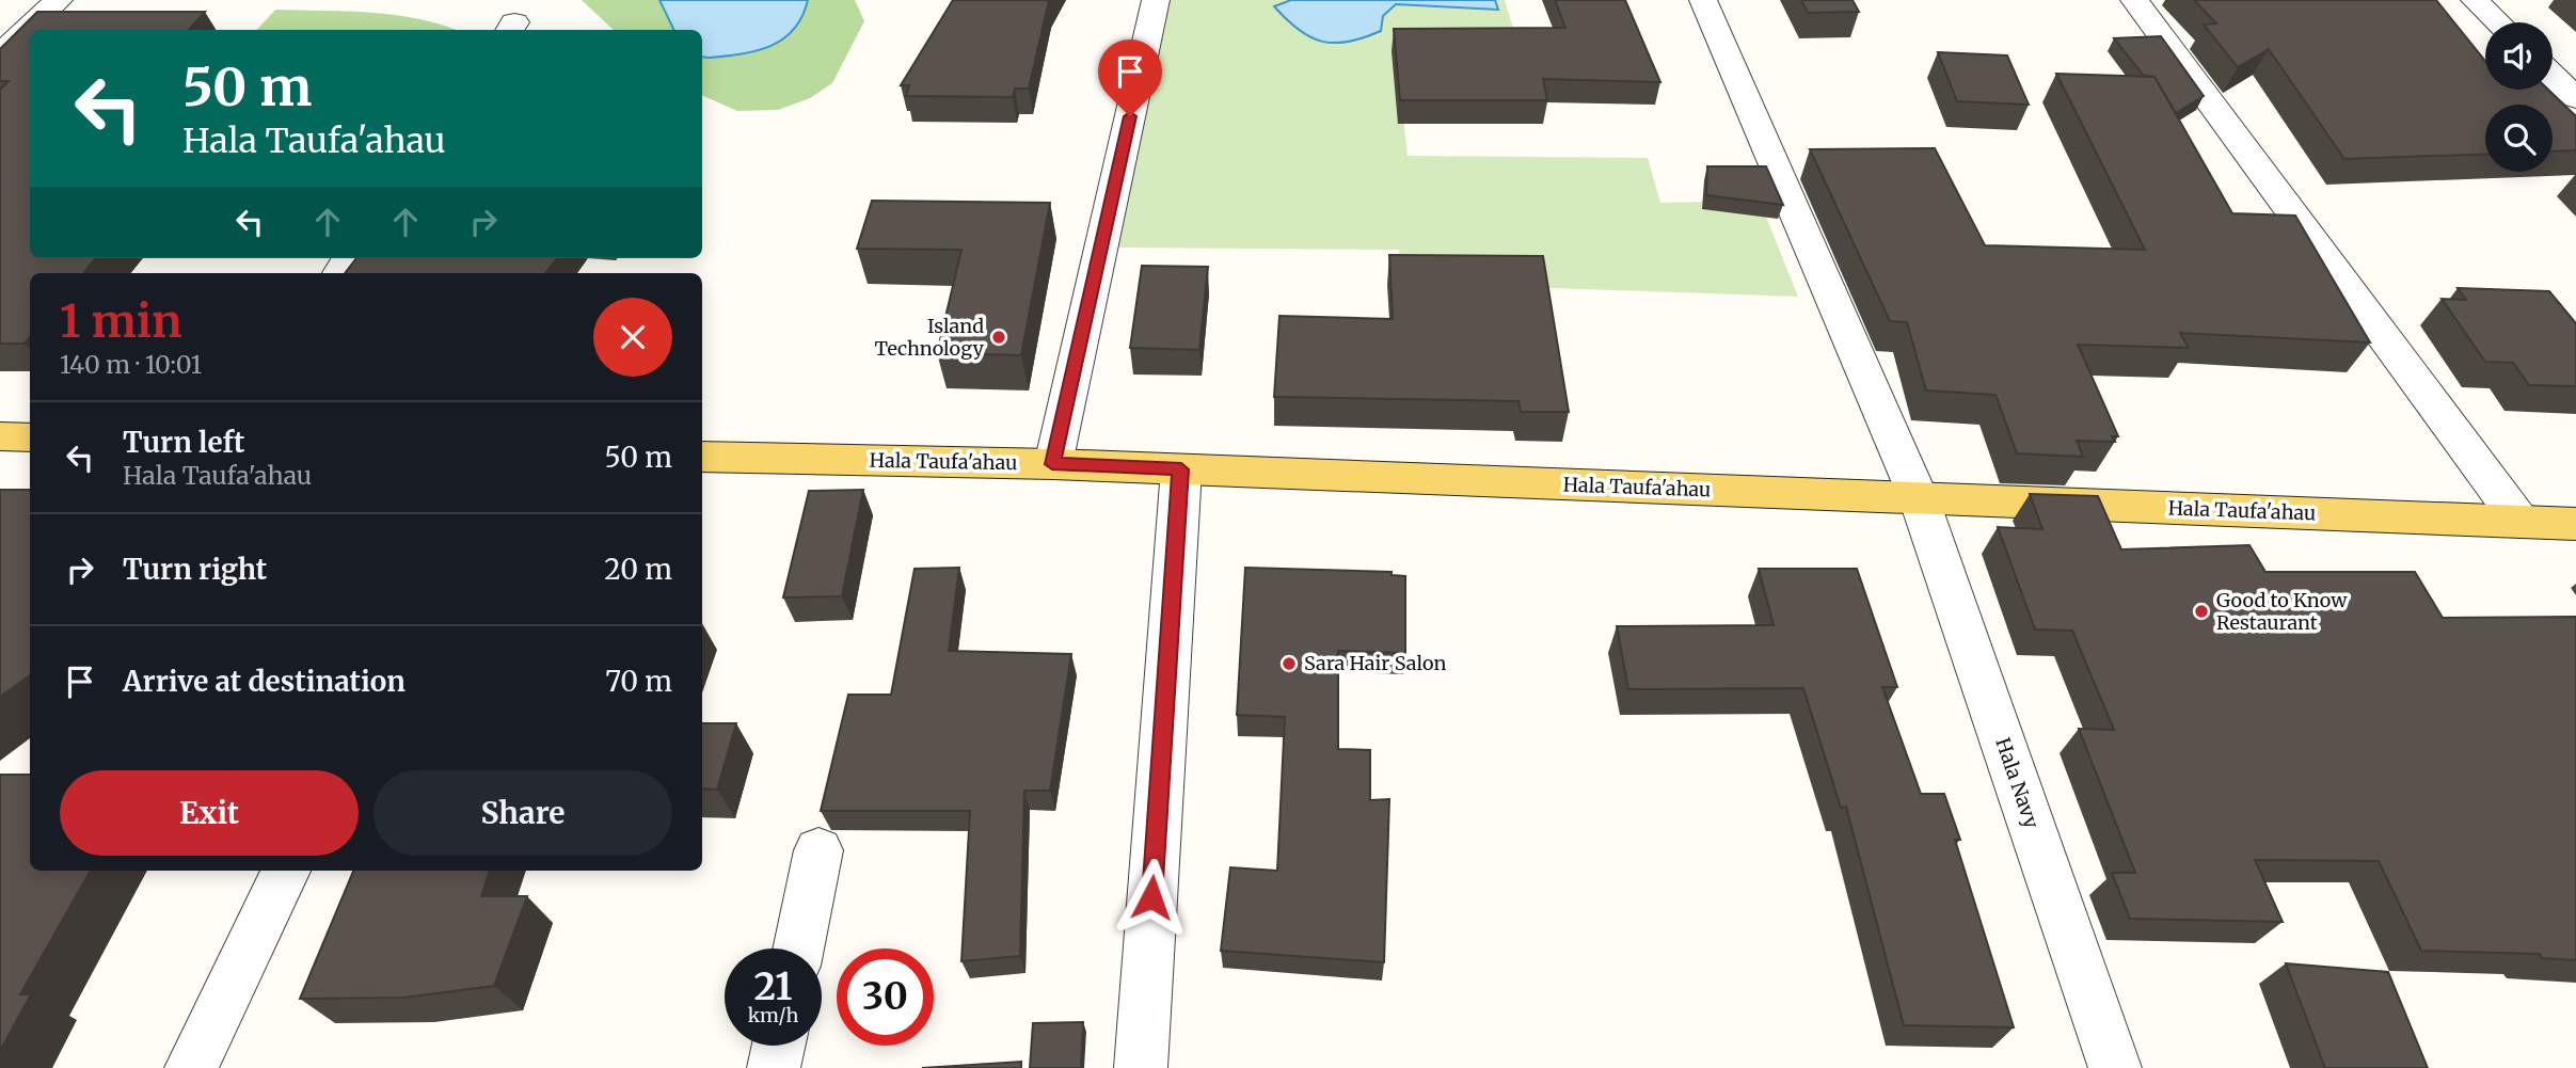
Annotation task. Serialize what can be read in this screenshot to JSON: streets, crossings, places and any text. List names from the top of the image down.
{
  "streets": {
    "main road": ["Hala Taufa'ahau"],
    "street": ["Hala Navy"]
  },
  "crossings": [
    ["Hala Taufa'ahau", "Hala Navy"]
  ],
  "places": ["Island Technology", "Good to Know Restaurant", "Sara Hair Salon"],
  "page": {
    "turn": ["50 m", "Hala Taufa'ahau"],
    "heading": ["1 min", "140 m · 10:01"],
    "list": [
      {
        "name": "Turn left",
        "note": "Hala Taufa'ahau",
        "value": "50 m"
      },
      {
        "name": "Turn right",
        "value": "20 m"
      },
      {
        "name": "Arrive at destination",
        "value": "70 m"
      }
    ],
    "buttons": ["Exit", "Share"],
    "speed": "21 km/h",
    "limit": "30"
  }
}
